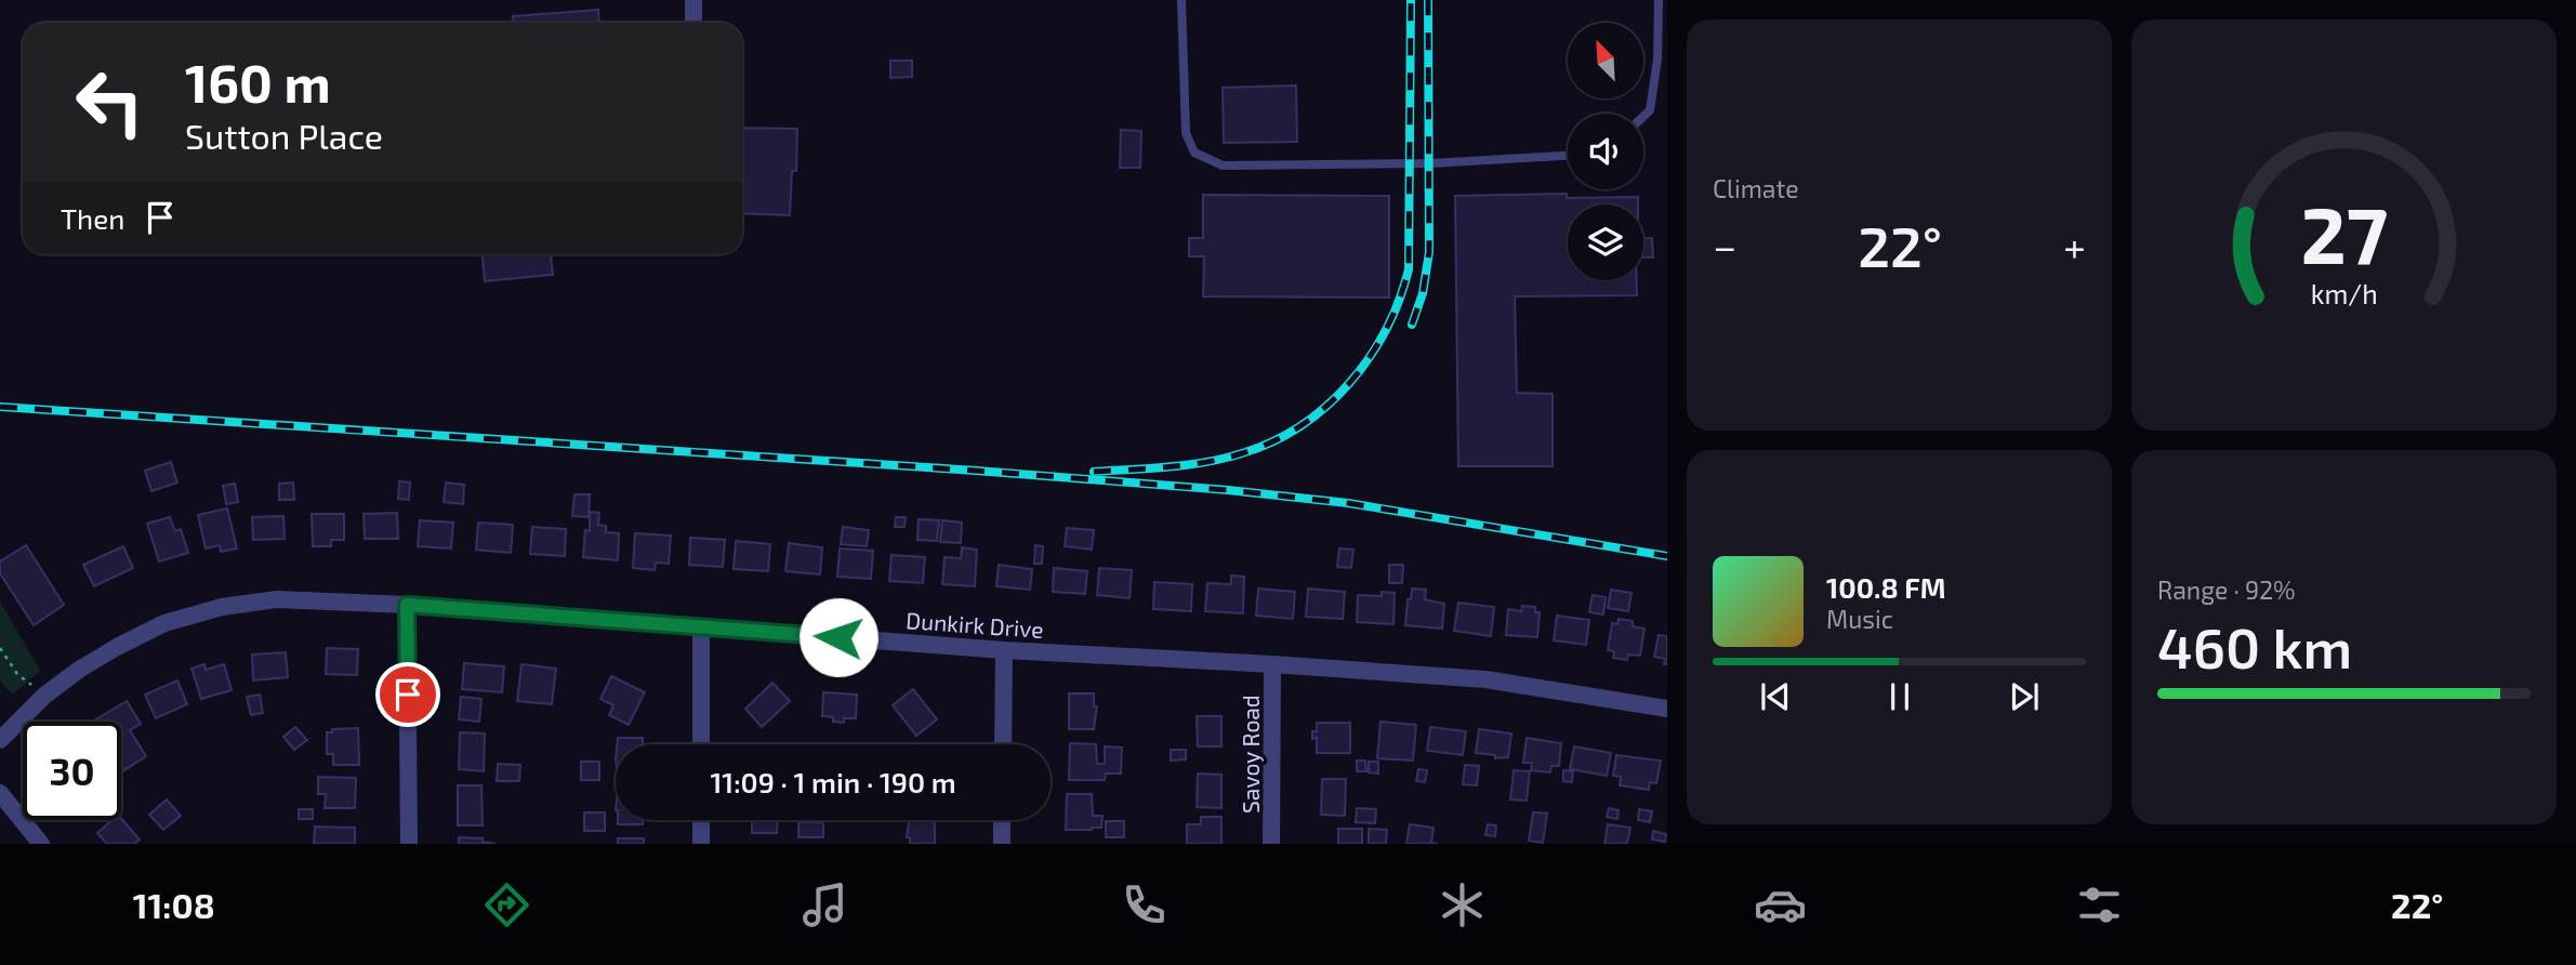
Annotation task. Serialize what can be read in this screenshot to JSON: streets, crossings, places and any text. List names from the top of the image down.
{
  "streets": {
    "street": ["Dunkirk Drive", "Savoy Road"]
  },
  "crossings": [
    ["Dunkirk Drive", "Savoy Road"]
  ],
  "north": "top left",
  "page": {
    "tile": [
      "Climate",
      ["Range · 92%", "460 km"]
    ],
    "turn": ["160 m", "Sutton Place"],
    "then": "Then",
    "heat": ["−", "22°", "+"],
    "song": ["100.8 FM", "Music"],
    "limit": "30",
    "trip": "11:09 · 1 min · 190 m",
    "tabs": ["11:08", "22°"],
    "gauge": ["27", "km/h"]
  }
}
